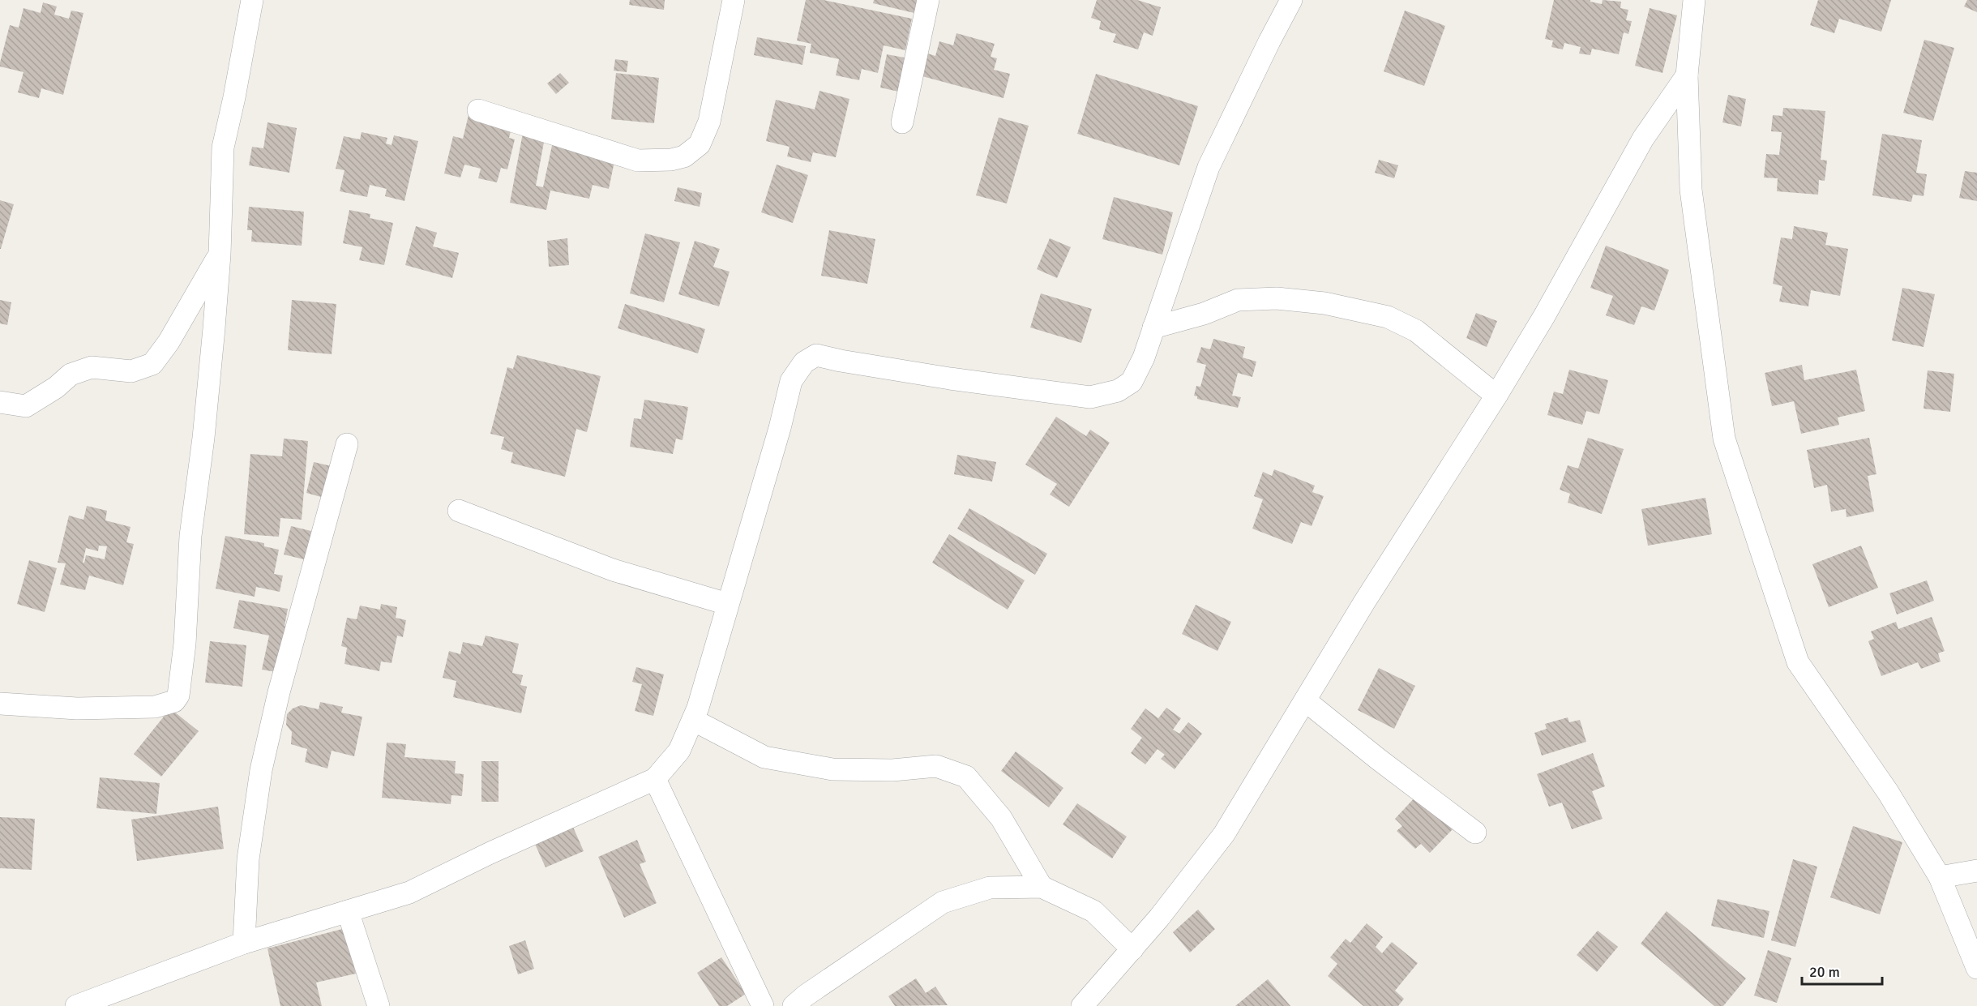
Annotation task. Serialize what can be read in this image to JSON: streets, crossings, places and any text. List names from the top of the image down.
{
  "scale_bar": "20 m"
}
